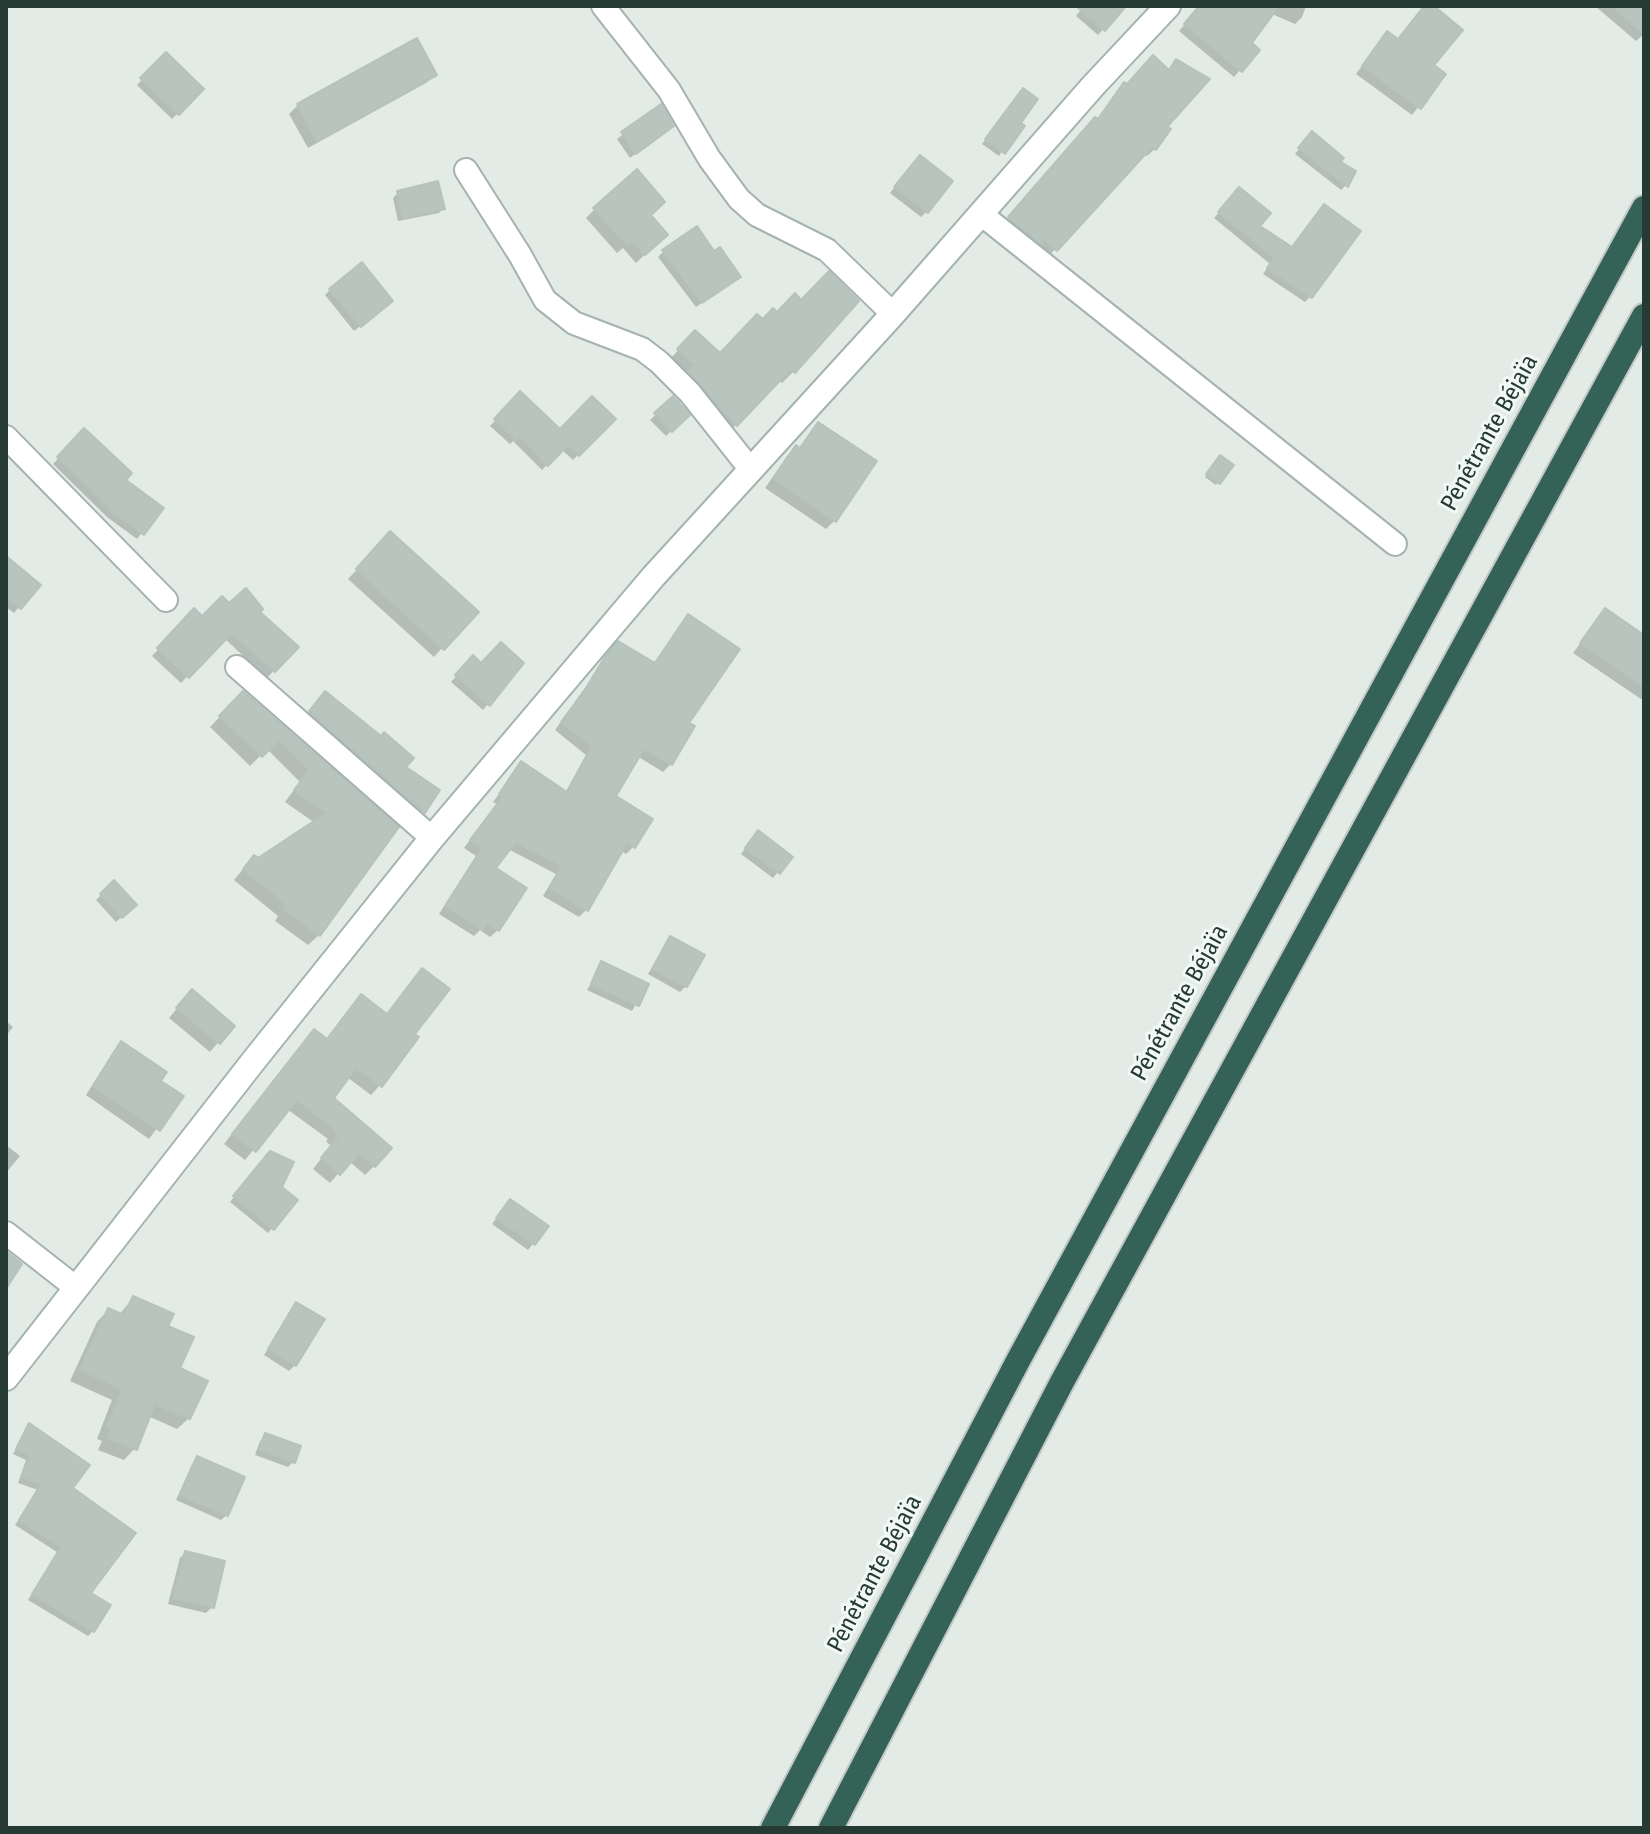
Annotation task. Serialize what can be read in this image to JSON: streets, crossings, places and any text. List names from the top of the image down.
{
  "streets": {
    "highway": ["Pénétrante Béjaïa"]
  }
}
